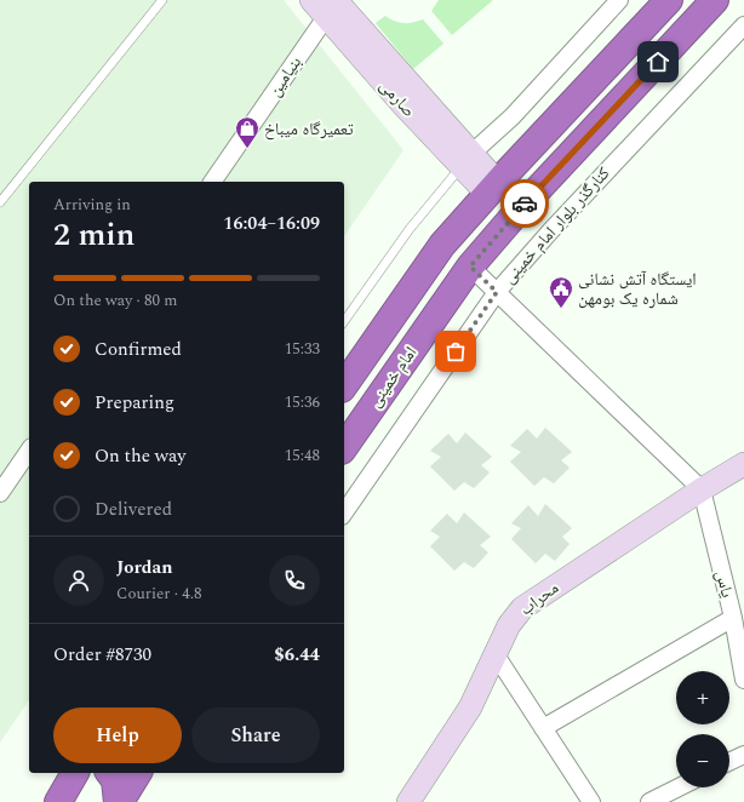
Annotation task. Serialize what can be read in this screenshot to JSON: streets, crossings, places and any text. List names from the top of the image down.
{
  "streets": {
    "highway": ["امام خمینی"],
    "street": [
      "بنیامین",
      "صارمی",
      "کنارگذر بلوار امام خمینی",
      "یاس",
      "محراب"
    ]
  },
  "crossings": [
    ["بنیامین", "صارمی"],
    ["صارمی", "امام خمینی"],
    ["یاس", "محراب"]
  ],
  "places": {
    "shop": ["تعمیرگاه میباخ"],
    "public building": ["ایستگاه آتش نشانی شماره یک بومهن"]
  },
  "page": {
    "heading": ["2 min", "Arriving in", "16:04–16:09"],
    "panel": [
      "Jordan",
      "Courier · 4.8",
      "Order #8730",
      "$6.44"
    ],
    "bar": "On the way · 80 m",
    "list": [
      ["Confirmed", "15:33"],
      ["Preparing", "15:36"],
      ["On the way", "15:48"],
      "Delivered"
    ],
    "map_buttons": ["+", "−"],
    "buttons": ["Help", "Share"]
  }
}
